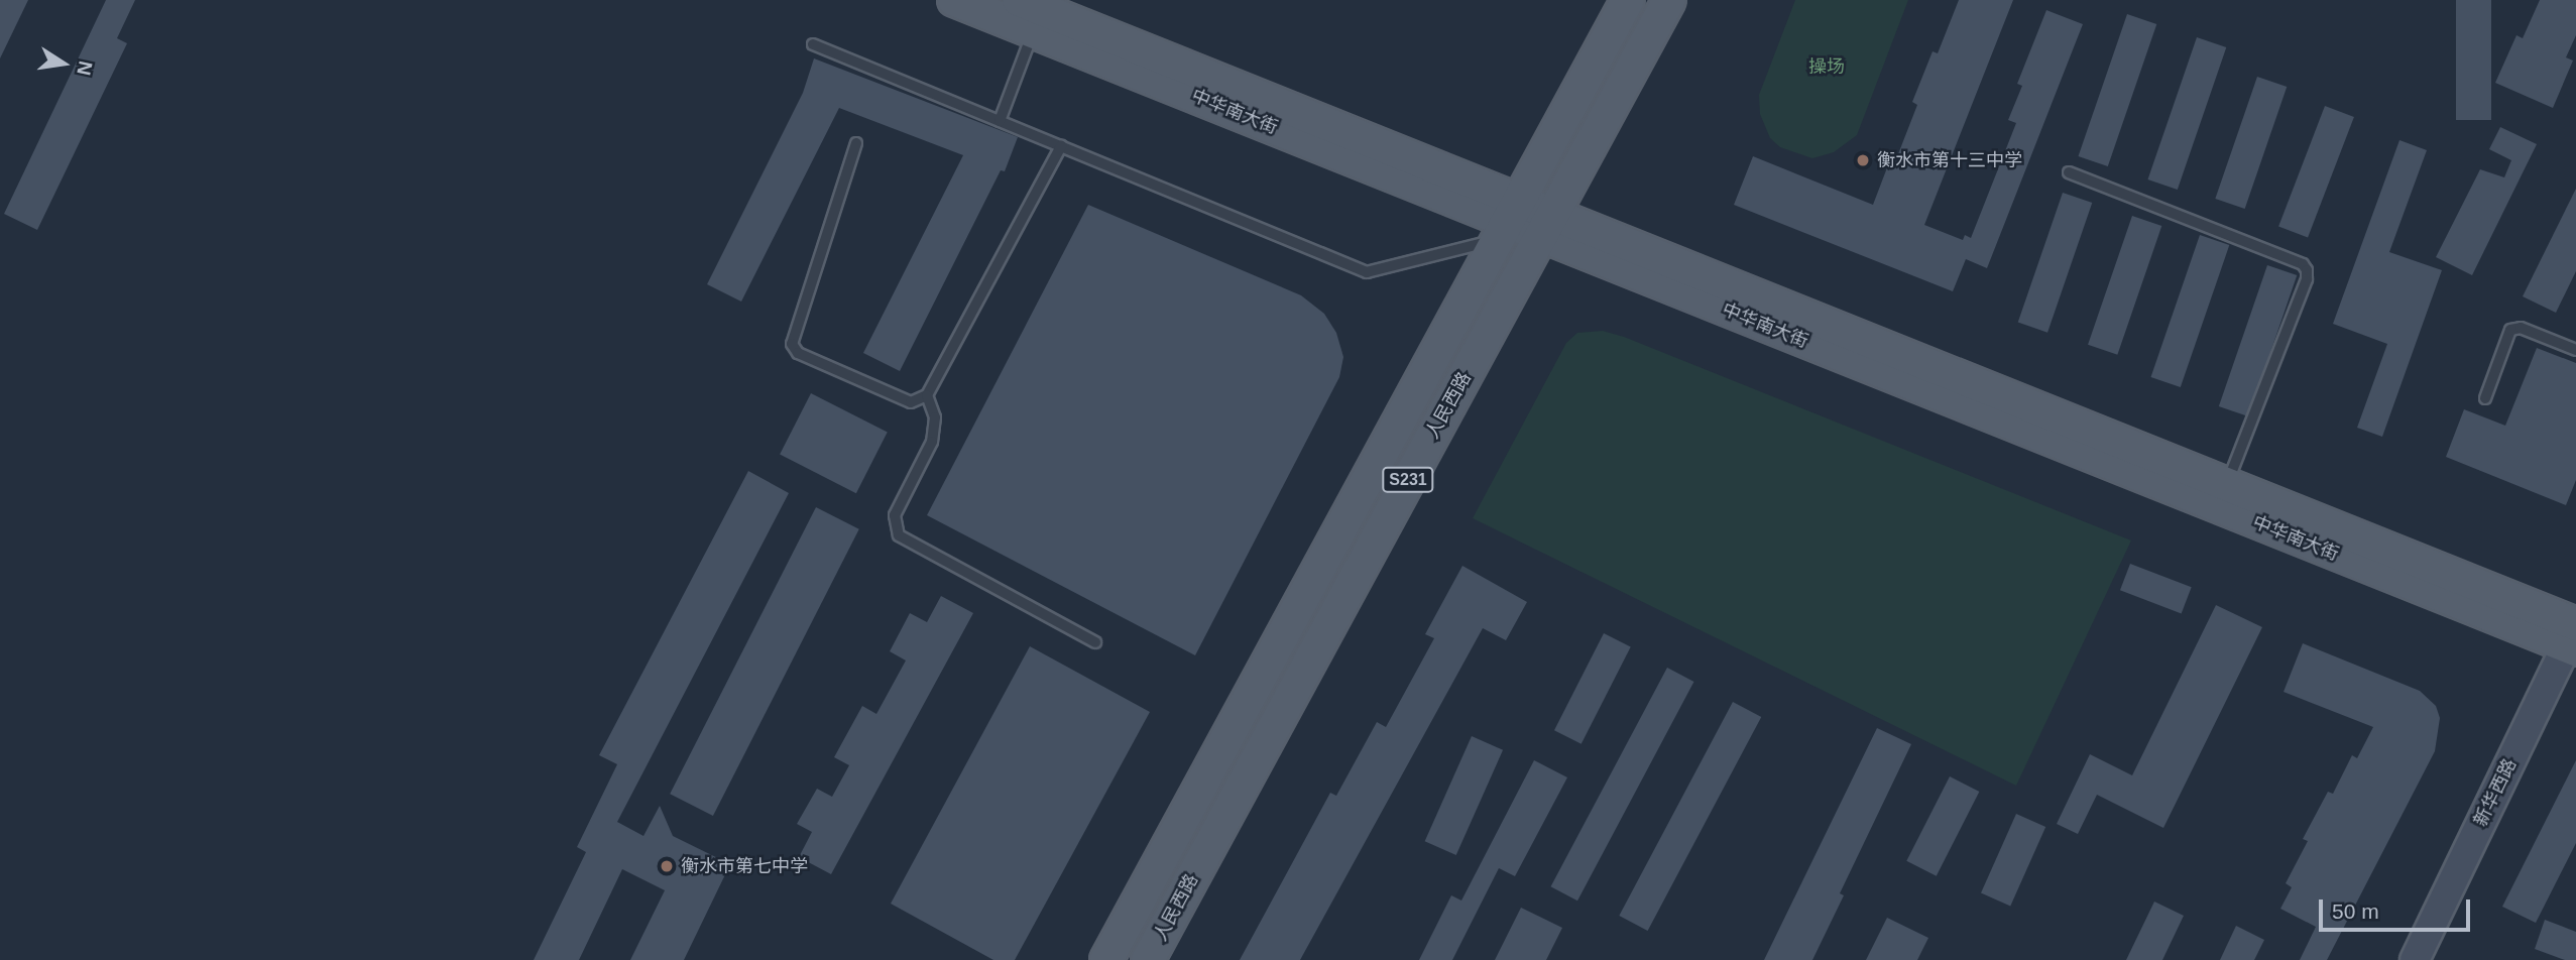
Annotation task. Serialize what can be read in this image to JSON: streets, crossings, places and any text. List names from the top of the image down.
{
  "streets": {
    "main road": ["中华南大街", "人民西路", "S231"],
    "street": ["新华西路"]
  },
  "crossings": [
    ["中华南大街", "人民西路"],
    ["中华南大街", "新华西路"]
  ],
  "parks": ["操场"],
  "places": ["衡水市第十三中学", "衡水市第七中学"],
  "scale_bar": "50 m",
  "north": "right"
}
